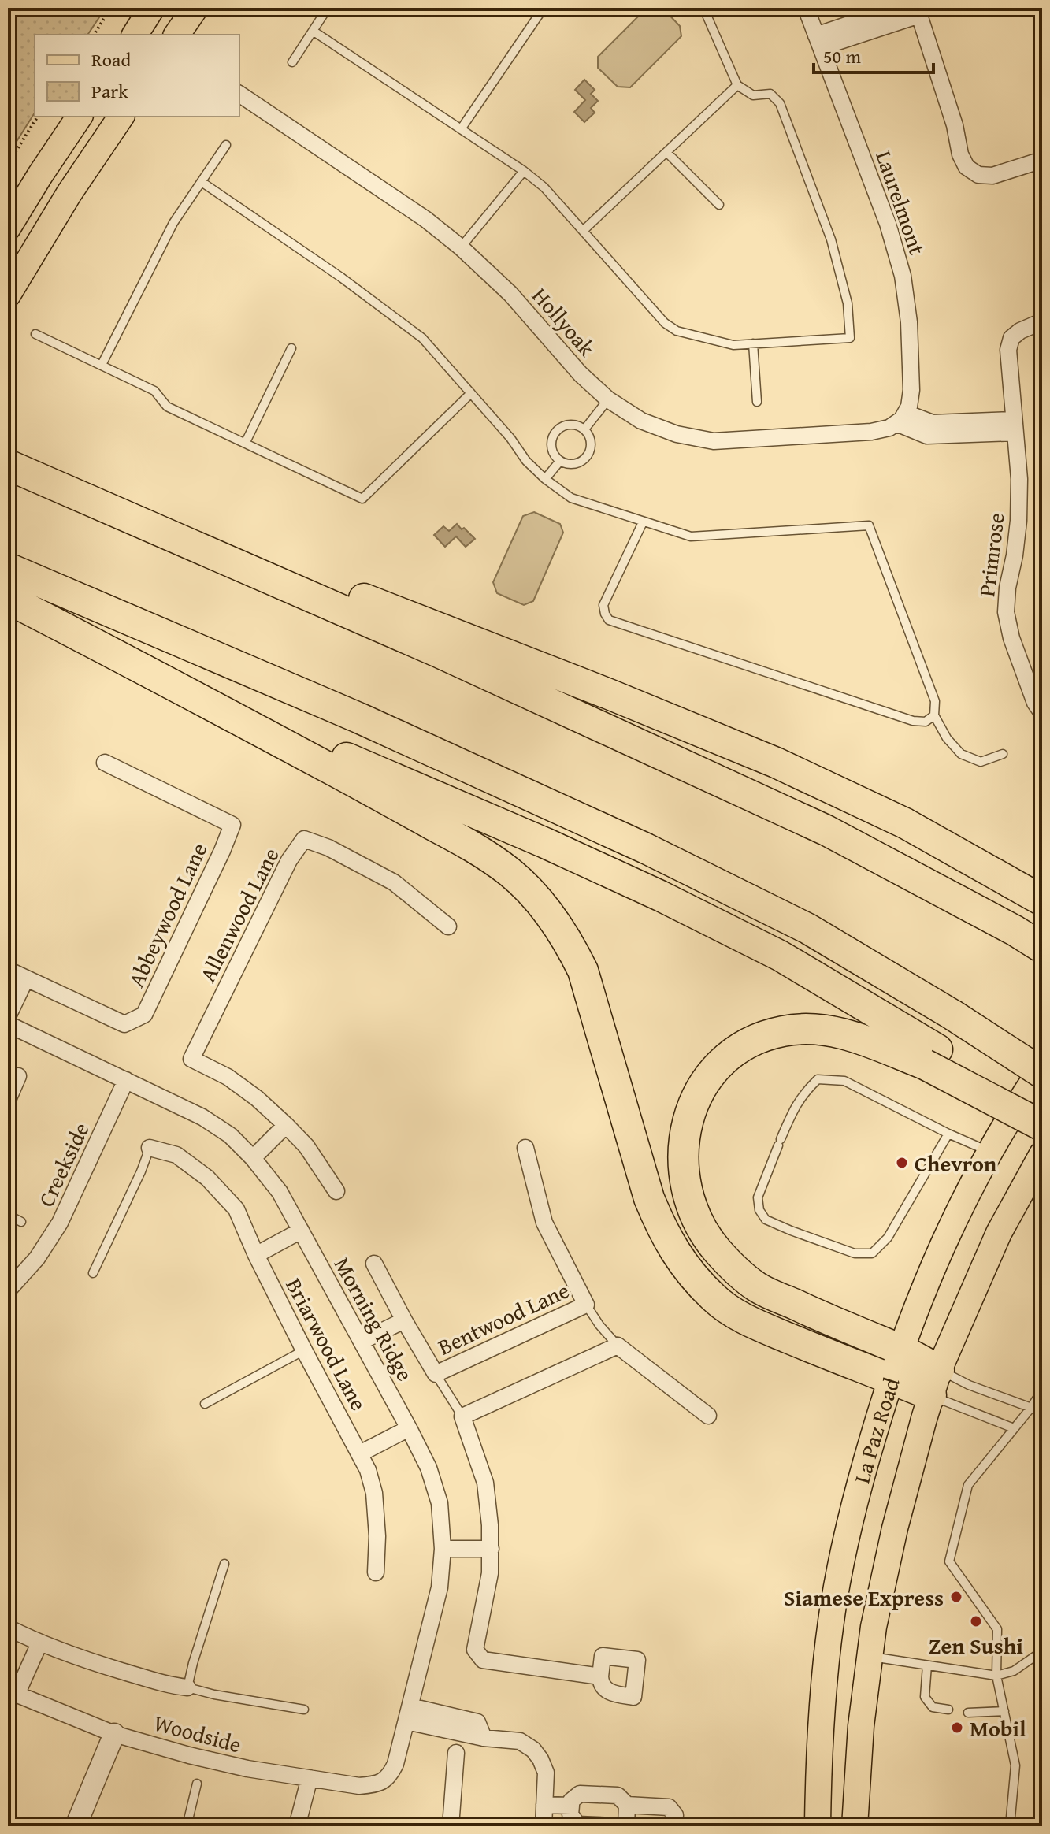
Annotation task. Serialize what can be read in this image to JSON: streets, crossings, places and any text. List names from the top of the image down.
{
  "streets": {
    "main road": ["La Paz Road"],
    "street": [
      "Laurelmont",
      "Hollyoak",
      "Primrose",
      "Abbeywood Lane",
      "Allenwood Lane",
      "Creekside",
      "Bentwood Lane",
      "Morning Ridge",
      "Briarwood Lane",
      "Woodside"
    ]
  },
  "crossings": [
    ["Laurelmont", "Hollyoak"],
    ["Creekside", "Morning Ridge"],
    ["Morning Ridge", "Woodside"]
  ],
  "places": [
    "Chevron",
    "Siamese Express",
    "Zen Sushi",
    "Mobil"
  ],
  "legend": ["Road", "Park"],
  "scale_bar": "50 m"
}
